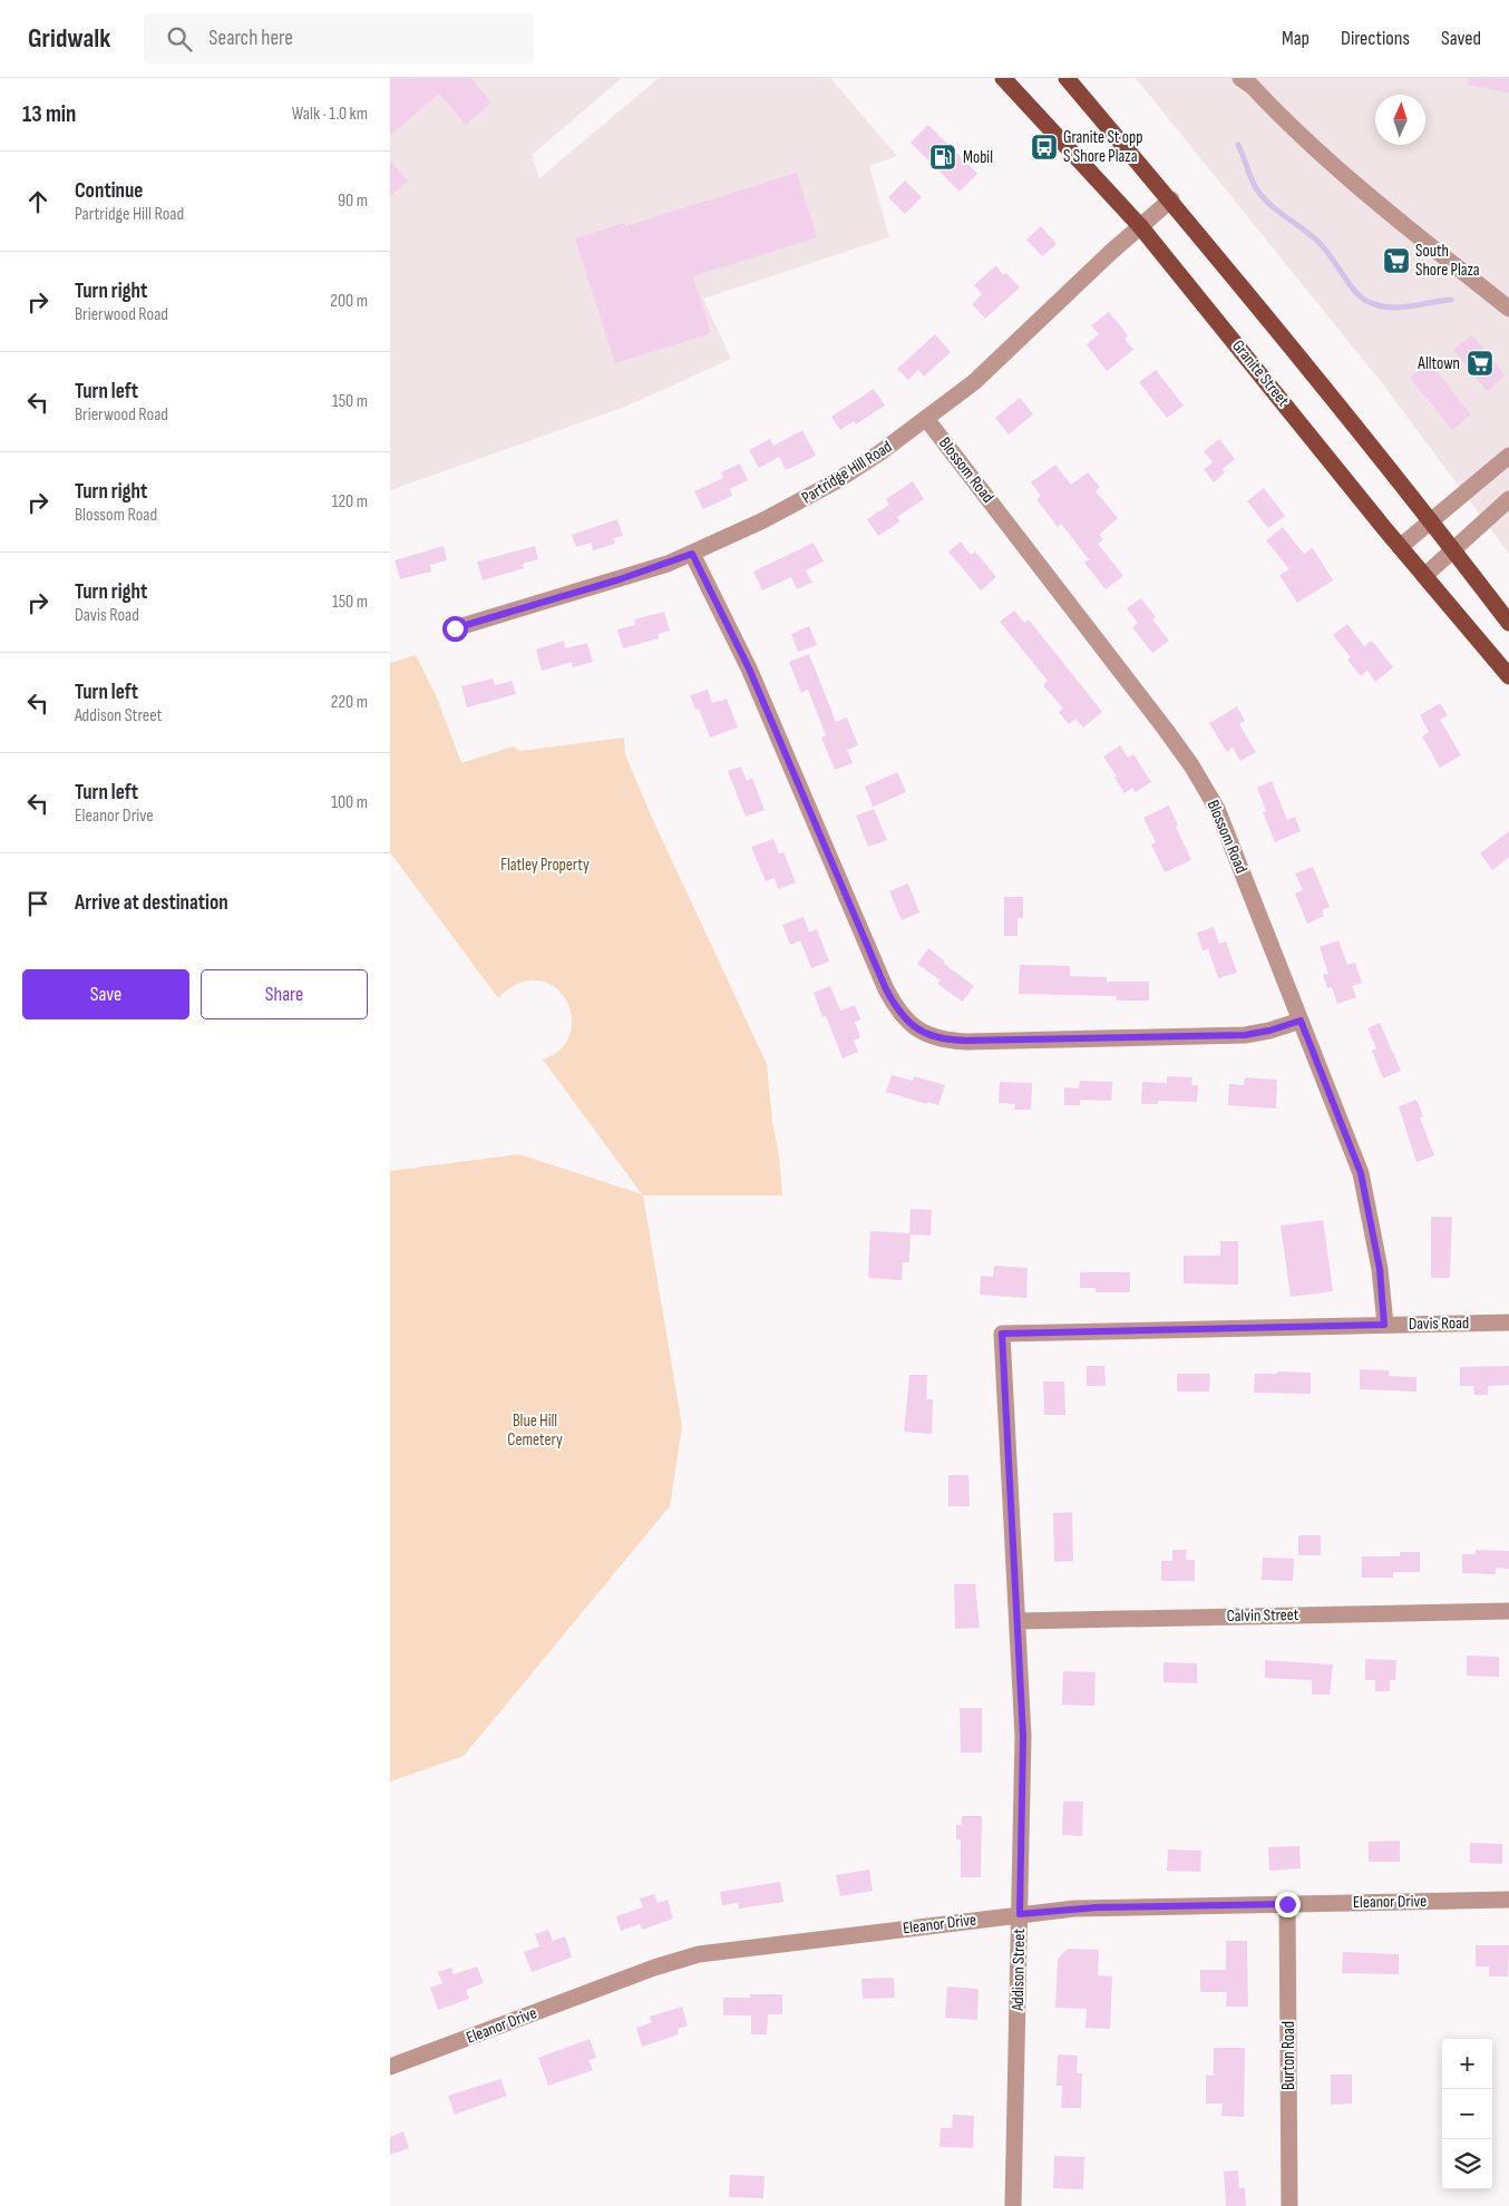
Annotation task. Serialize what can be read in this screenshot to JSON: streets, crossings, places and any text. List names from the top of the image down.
{
  "streets": {
    "main road": ["Granite Street"],
    "street": [
      "Blossom Road",
      "Partridge Hill Road",
      "Davis Road",
      "Calvin Street",
      "Eleanor Drive",
      "Addison Street",
      "Burton Road"
    ]
  },
  "crossings": [
    ["Granite Street", "Partridge Hill Road"],
    ["Blossom Road", "Partridge Hill Road"],
    ["Blossom Road", "Davis Road"],
    ["Davis Road", "Addison Street"],
    ["Calvin Street", "Addison Street"],
    ["Eleanor Drive", "Addison Street"],
    ["Eleanor Drive", "Burton Road"]
  ],
  "parks": ["Flatley Property", "Blue Hill Cemetery"],
  "places": {
    "bus stop": ["Granite St opp S Shore Plaza"],
    "fuel station": ["Mobil"],
    "supermarket": ["South Shore Plaza", "Alltown"]
  },
  "north": "top",
  "page": {
    "header": "Gridwalk",
    "search": "Search here",
    "nav": ["Map", "Directions", "Saved"],
    "heading": ["13 min", "Walk · 1.0 km"],
    "list": [
      ["Continue", "Partridge Hill Road", "90 m"],
      ["Turn right", "Brierwood Road", "200 m"],
      ["Turn left", "Brierwood Road", "150 m"],
      ["Turn right", "Blossom Road", "120 m"],
      ["Turn right", "Davis Road", "150 m"],
      ["Turn left", "Addison Street", "220 m"],
      ["Turn left", "Eleanor Drive", "100 m"],
      "Arrive at destination"
    ],
    "buttons": ["Save", "Share"],
    "map_buttons": ["+", "−"]
  }
}
